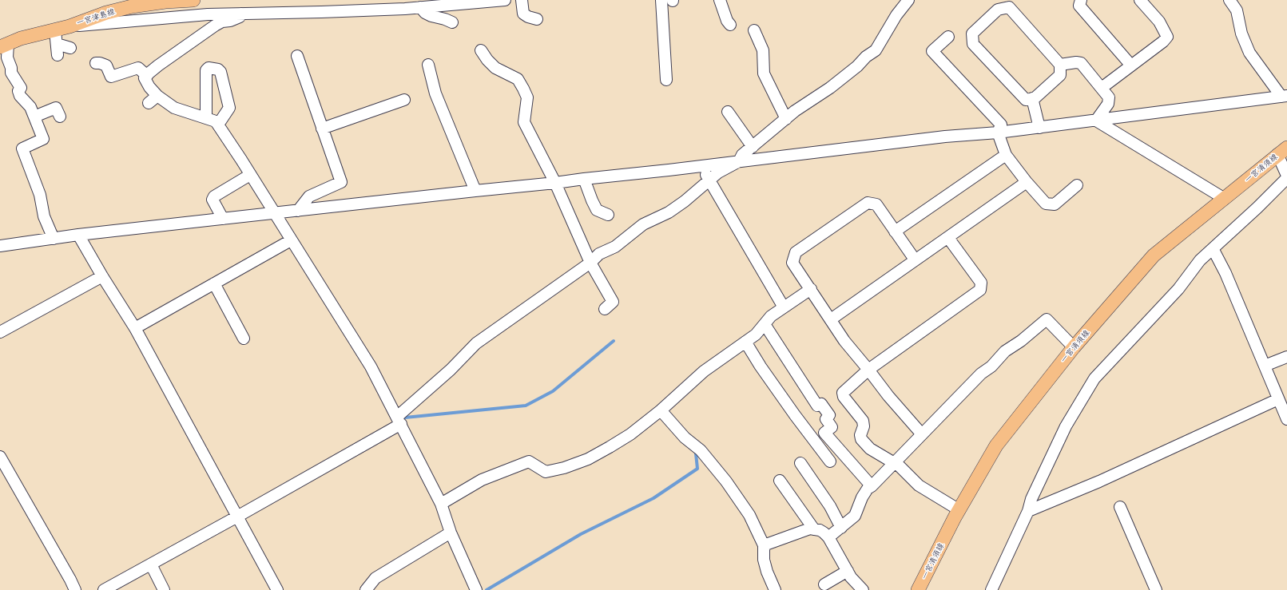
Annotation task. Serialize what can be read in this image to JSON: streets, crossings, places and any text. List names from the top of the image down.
{
  "streets": {
    "main road": ["一宮津島線", "一宮清須線"]
  }
}
